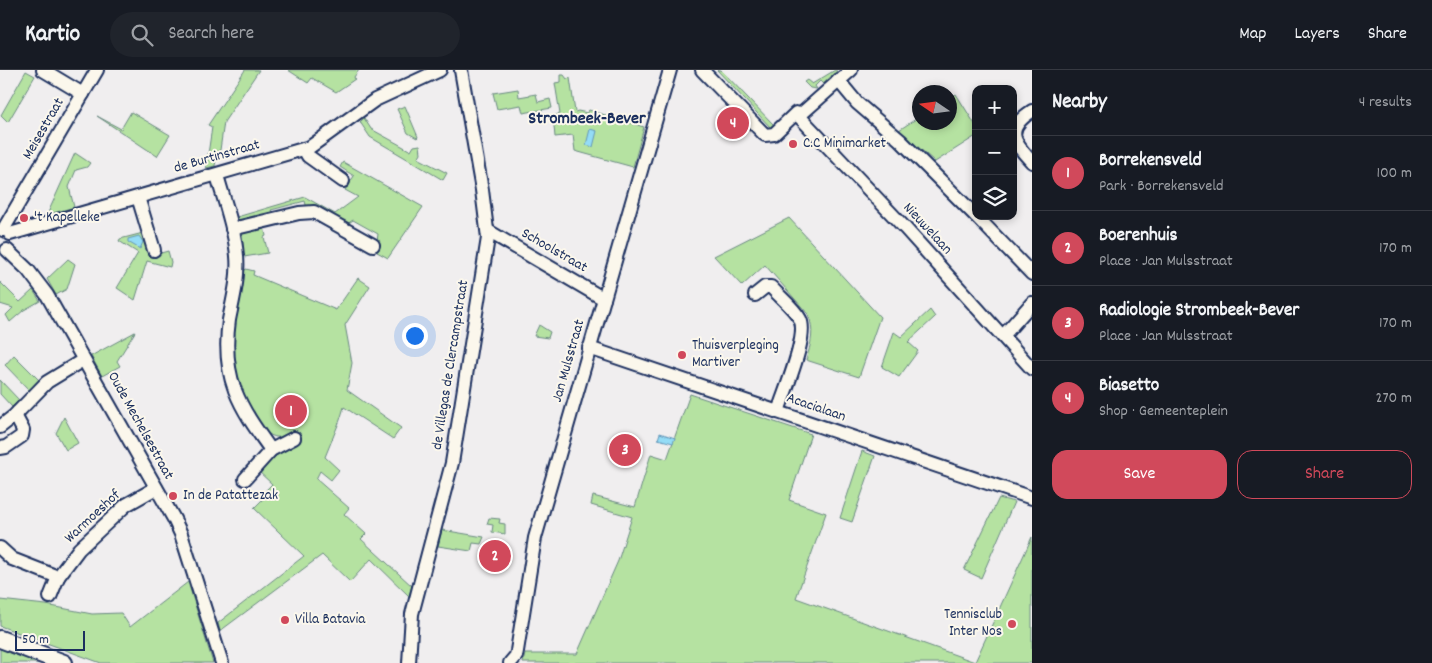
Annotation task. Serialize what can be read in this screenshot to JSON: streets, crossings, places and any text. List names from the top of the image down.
{
  "streets": {
    "street": [
      "Meisestraat",
      "de Burtinstraat",
      "Nieuwelaan",
      "Schoolstraat",
      "Jan Mulsstraat",
      "de Villegas de Clercampstraat",
      "Acacialaan",
      "Oude Mechelsestraat",
      "Warmoeshof"
    ]
  },
  "crossings": [
    ["Meisestraat", "de Burtinstraat"],
    ["Meisestraat", "Oude Mechelsestraat"],
    ["Schoolstraat", "Jan Mulsstraat"],
    ["Schoolstraat", "de Villegas de Clercampstraat"],
    ["Jan Mulsstraat", "Acacialaan"],
    ["Oude Mechelsestraat", "Warmoeshof"]
  ],
  "districts": ["Strombeek-Bever"],
  "places": [
    "C.C Minimarket",
    "'t Kapelleke",
    "Thuisverpleging Martiver",
    "In de Patattezak",
    "Villa Batavia",
    "Tennisclub Inter Nos"
  ],
  "scale_bar": "50 m",
  "north": "left",
  "page": {
    "header": "Kartio",
    "search": "Search here",
    "nav": ["Map", "Layers", "Share"],
    "heading": ["Nearby", "4 results"],
    "map_buttons": ["+", "−"],
    "pins": [
      "4",
      "1",
      "3",
      "2"
    ],
    "list": [
      {
        "mark": "1",
        "name": "Borrekensveld",
        "note": "Park · Borrekensveld",
        "value": "100 m"
      },
      {
        "mark": "2",
        "name": "Boerenhuis",
        "note": "Place · Jan Mulsstraat",
        "value": "170 m"
      },
      {
        "mark": "3",
        "name": "Radiologie Strombeek-Bever",
        "note": "Place · Jan Mulsstraat",
        "value": "170 m"
      },
      {
        "mark": "4",
        "name": "Biasetto",
        "note": "Shop · Gemeenteplein",
        "value": "270 m"
      }
    ],
    "buttons": ["Save", "Share"],
    "scale": "50 m"
  }
}
